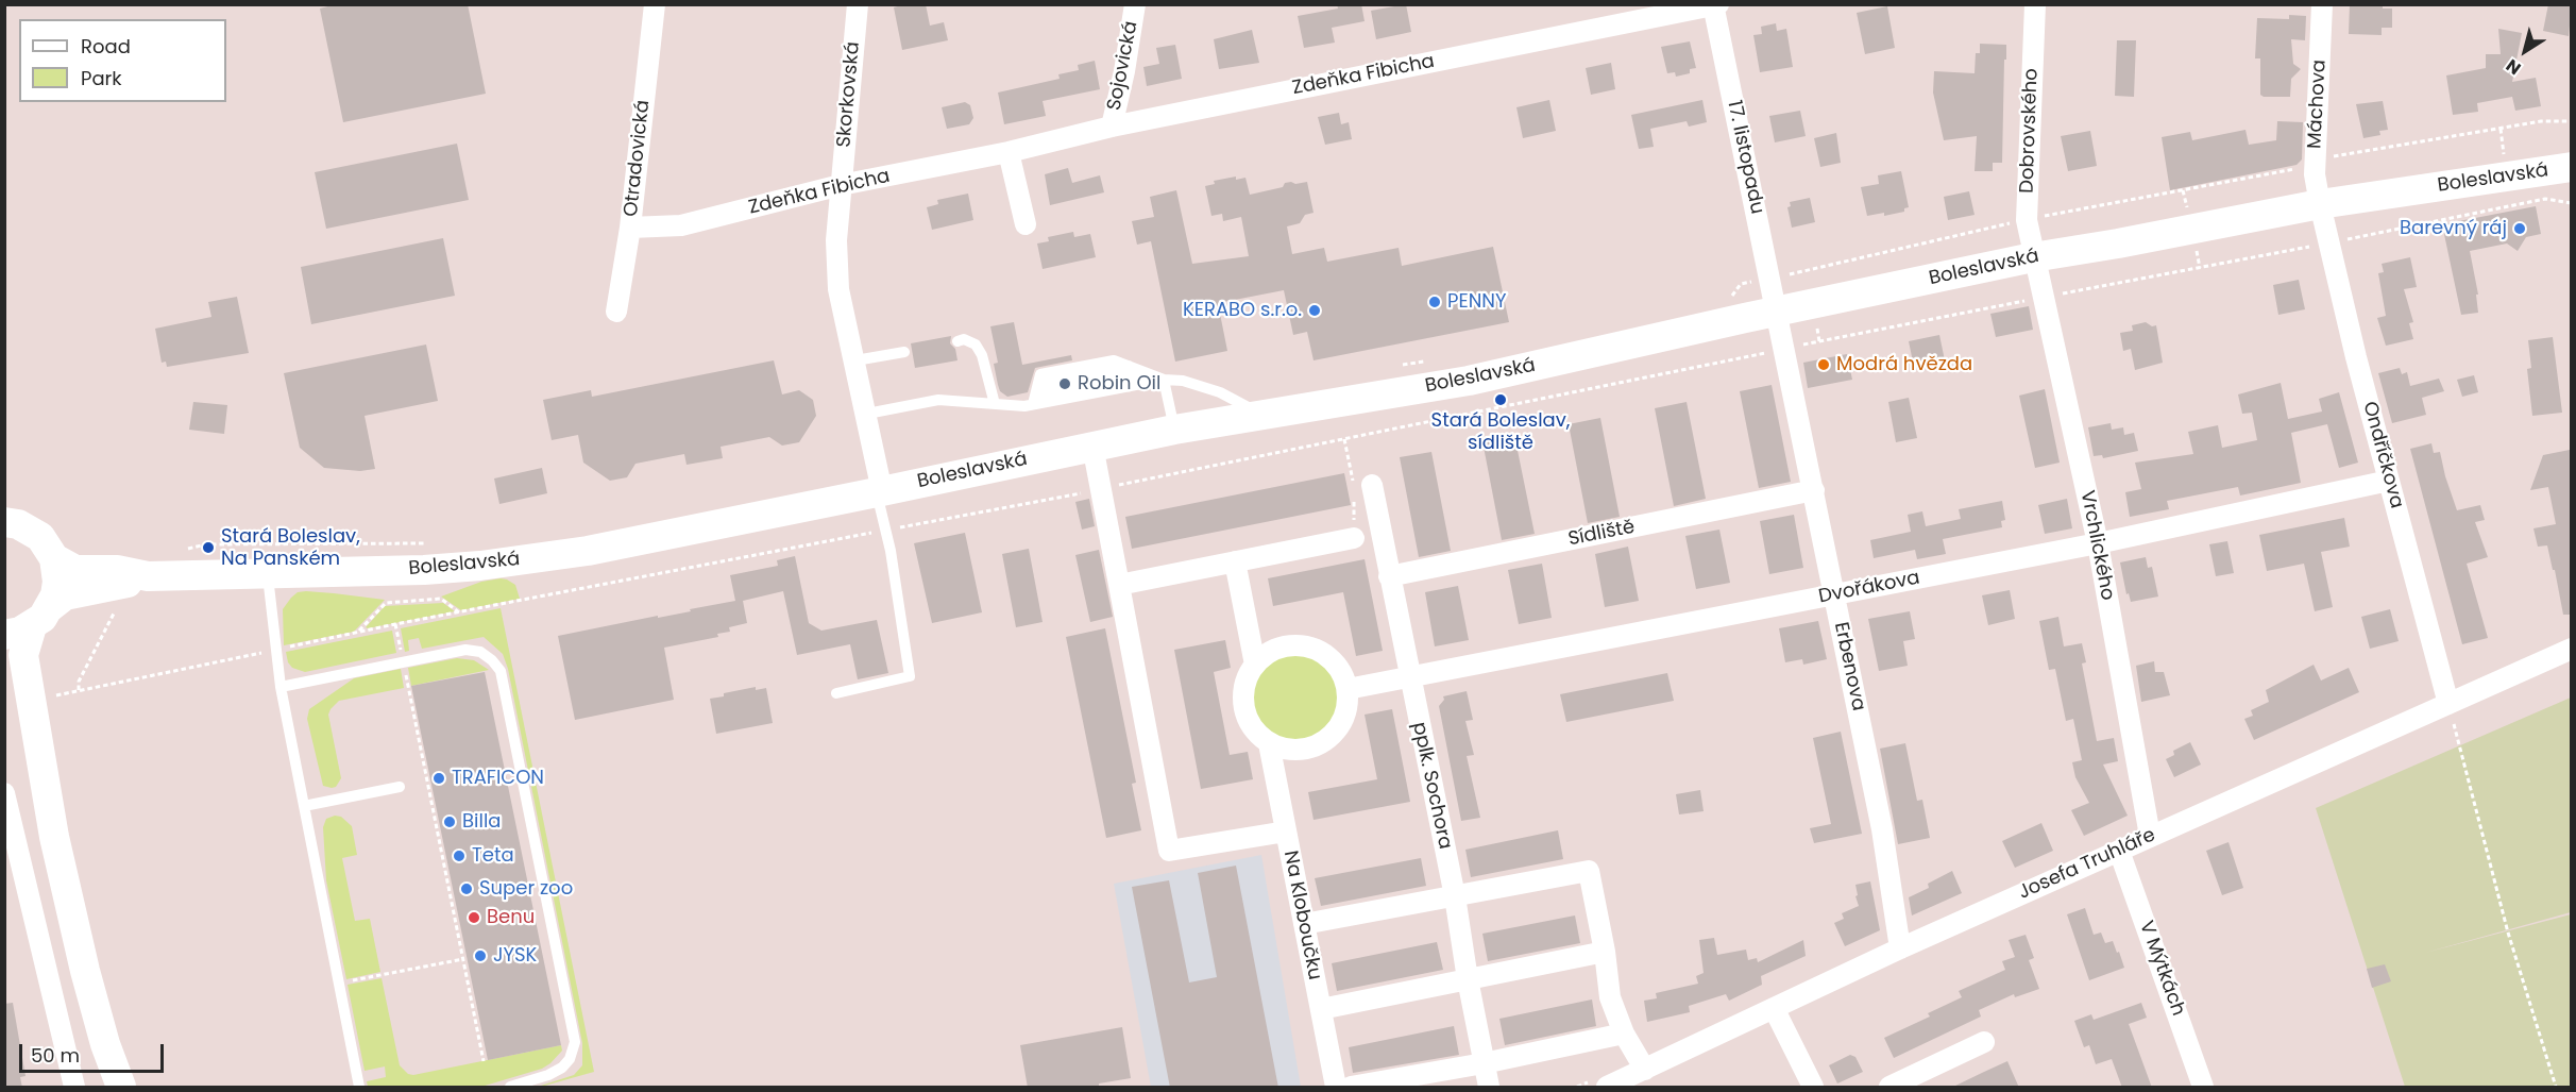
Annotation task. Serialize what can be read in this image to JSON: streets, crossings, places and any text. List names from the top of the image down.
{
  "streets": {
    "main road": ["Boleslavská"],
    "street": [
      "Sojovická",
      "Zdeňka Fibicha",
      "Skorkovská",
      "Máchova",
      "Dobrovského",
      "17. listopadu",
      "Otradovická",
      "Ondříčkova",
      "Sídliště",
      "Vrchlického",
      "Dvořákova",
      "Erbenova",
      "pplk. Sochora",
      "Josefa Truhláře",
      "Na Kloboučku",
      "V Mýtkách"
    ]
  },
  "crossings": [
    ["Sojovická", "Zdeňka Fibicha"],
    ["Zdeňka Fibicha", "Skorkovská"],
    ["Zdeňka Fibicha", "17. listopadu"],
    ["Zdeňka Fibicha", "Otradovická"],
    ["Skorkovská", "Boleslavská"],
    ["Máchova", "Boleslavská"],
    ["Máchova", "Ondříčkova"],
    ["Dobrovského", "Boleslavská"],
    ["Dobrovského", "Vrchlického"],
    ["17. listopadu", "Boleslavská"],
    ["17. listopadu", "Erbenova"],
    ["Boleslavská", "Ondříčkova"],
    ["Boleslavská", "Vrchlického"],
    ["Boleslavská", "Erbenova"],
    ["Ondříčkova", "Dvořákova"],
    ["Ondříčkova", "Josefa Truhláře"],
    ["Sídliště", "Erbenova"],
    ["Sídliště", "pplk. Sochora"],
    ["Vrchlického", "Dvořákova"],
    ["Vrchlického", "Josefa Truhláře"],
    ["Dvořákova", "Erbenova"],
    ["Dvořákova", "pplk. Sochora"],
    ["Dvořákova", "Na Kloboučku"],
    ["Erbenova", "Josefa Truhláře"],
    ["Josefa Truhláře", "V Mýtkách"]
  ],
  "places": [
    "Barevný ráj",
    "PENNY",
    "KERABO s.r.o.",
    "Modrá hvězda",
    "Robin Oil",
    "Stará Boleslav, sídliště",
    "Stará Boleslav, Na Panském",
    "TRAFICON",
    "Billa",
    "Teta",
    "Super zoo",
    "Benu",
    "JYSK"
  ],
  "legend": ["Road", "Park"],
  "scale_bar": "50 m",
  "north": "bottom left"
}
